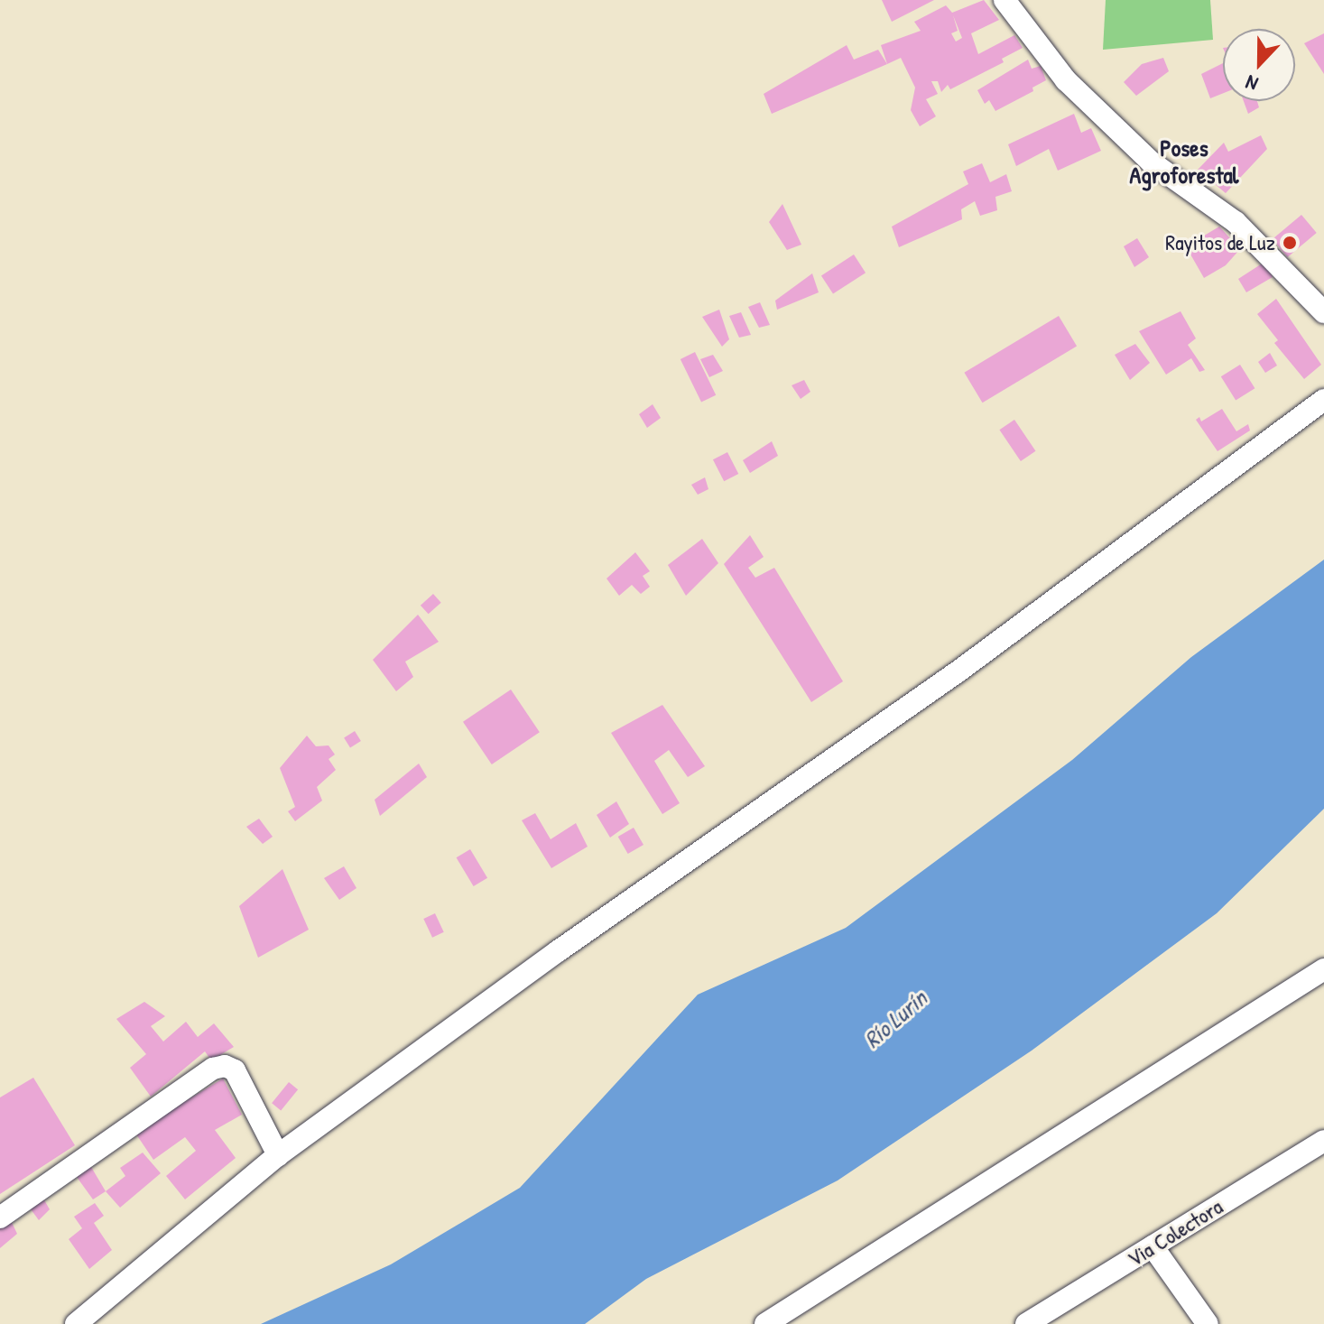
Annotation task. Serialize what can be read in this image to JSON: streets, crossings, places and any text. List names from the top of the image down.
{
  "streets": {
    "street": ["Via Colectora"]
  },
  "districts": ["Poses Agroforestal"],
  "water": ["Río Lurín"],
  "places": ["Rayitos de Luz"],
  "north": "bottom"
}
